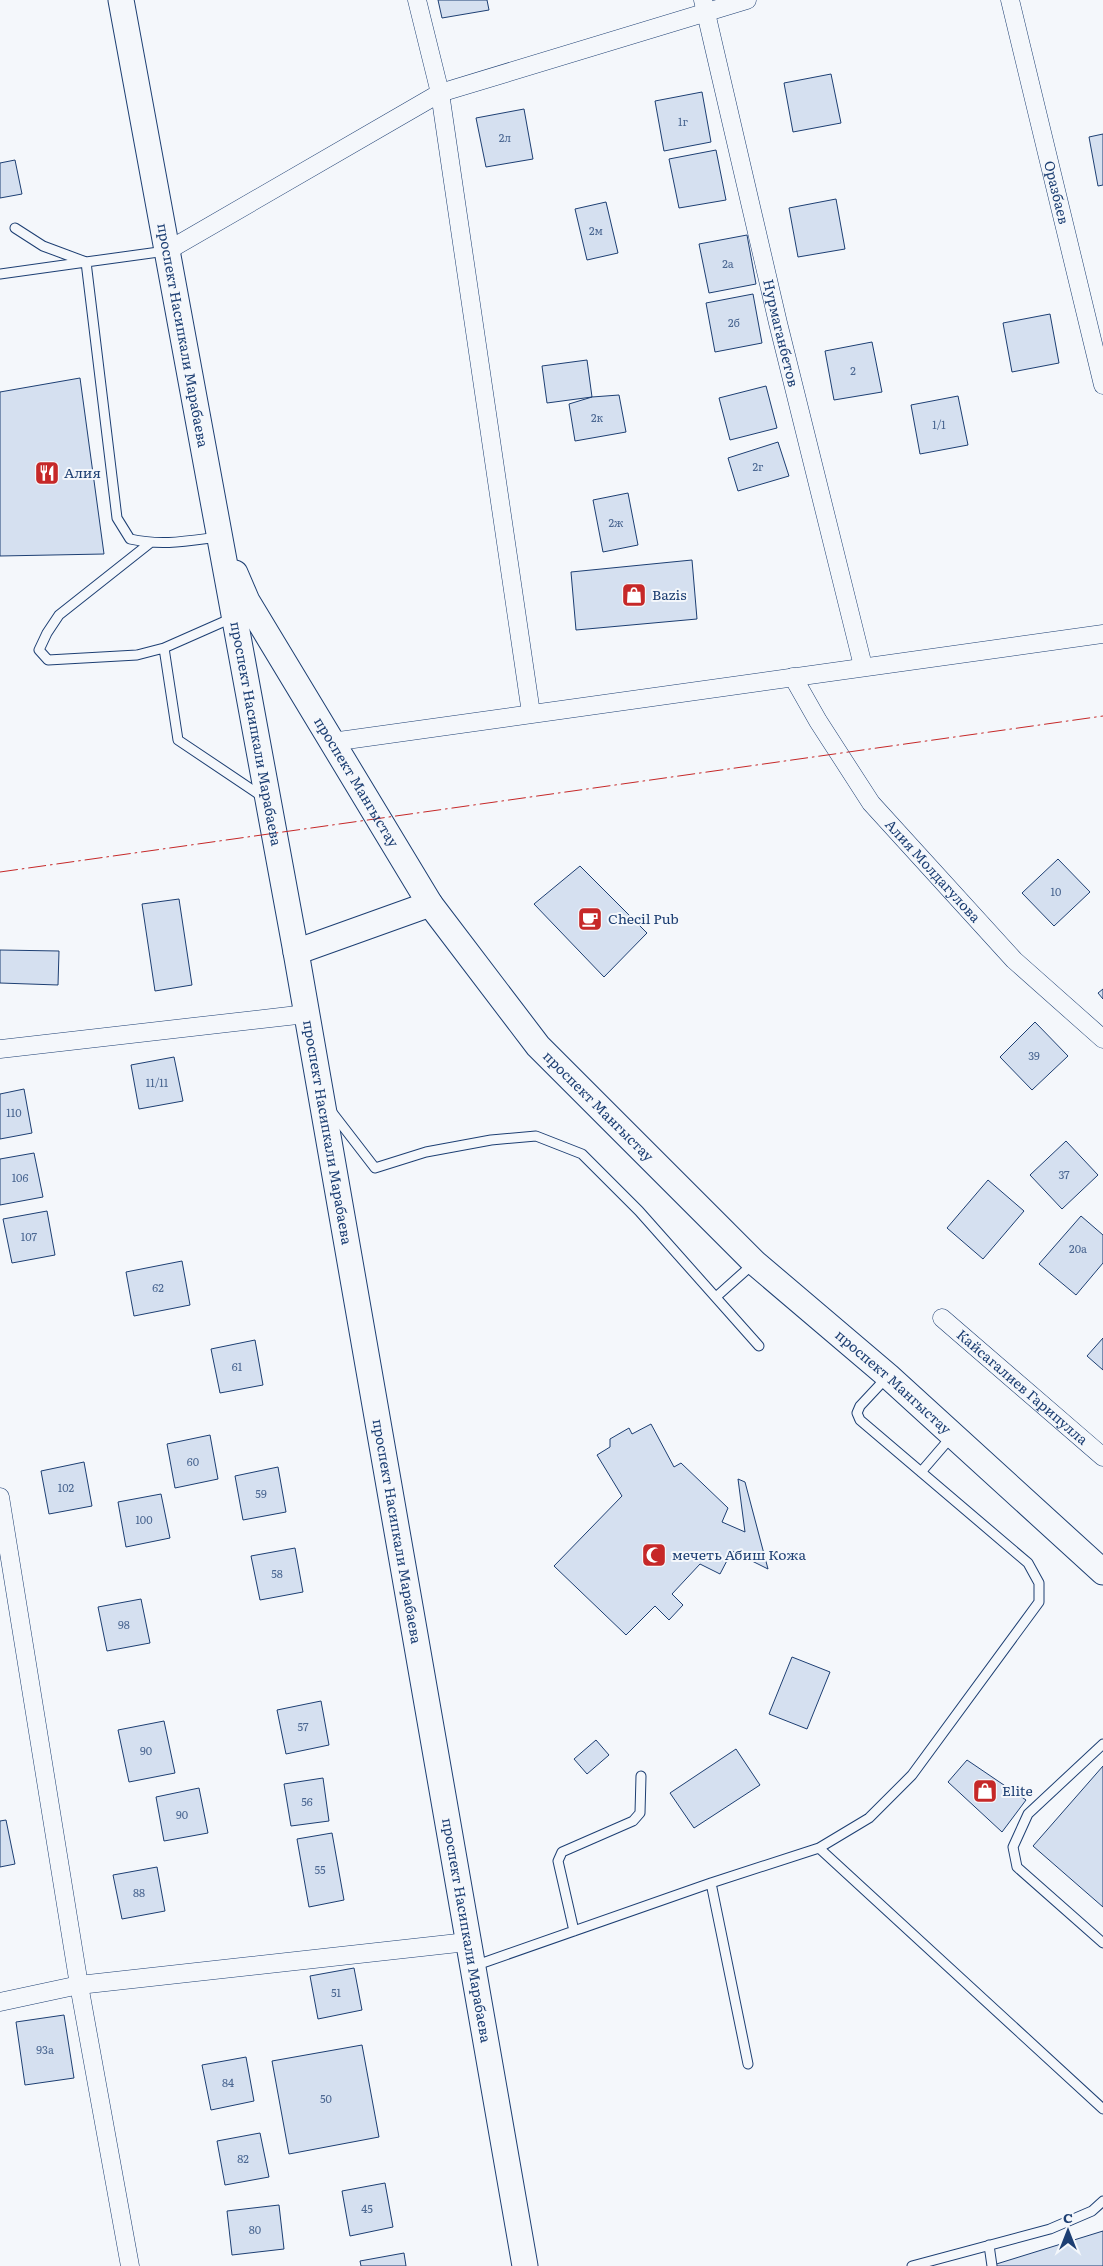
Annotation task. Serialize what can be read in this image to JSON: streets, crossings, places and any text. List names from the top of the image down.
{
  "streets": {
    "main road": ["проспект Насипкали Марабаева", "проспект Мангыстау"],
    "street": [
      "Оразбаев",
      "Нурмаганбетов",
      "Алия Молдагулова",
      "Кайсагалиев Гарипулла"
    ]
  },
  "crossings": [
    ["проспект Насипкали Марабаева", "проспект Мангыстау"]
  ],
  "places": {
    "restaurant": ["Алия"],
    "shop": ["Bazis", "Elite"],
    "cafe": ["Checil Pub"],
    "mosque": ["мечеть Абиш Кожа"]
  },
  "house_numbers": [
    "1г",
    "2л",
    "2м",
    "2а",
    "2б",
    "2",
    "2к",
    "1/1",
    "2г",
    "2ж",
    "10",
    "39",
    "11/11",
    "110",
    "37",
    "106",
    "107",
    "20а",
    "62",
    "61",
    "60",
    "102",
    "59",
    "100",
    "58",
    "98",
    "57",
    "90",
    "56",
    "90",
    "55",
    "88",
    "51",
    "93а",
    "84",
    "50",
    "82",
    "45",
    "80"
  ],
  "north": "top"
}
